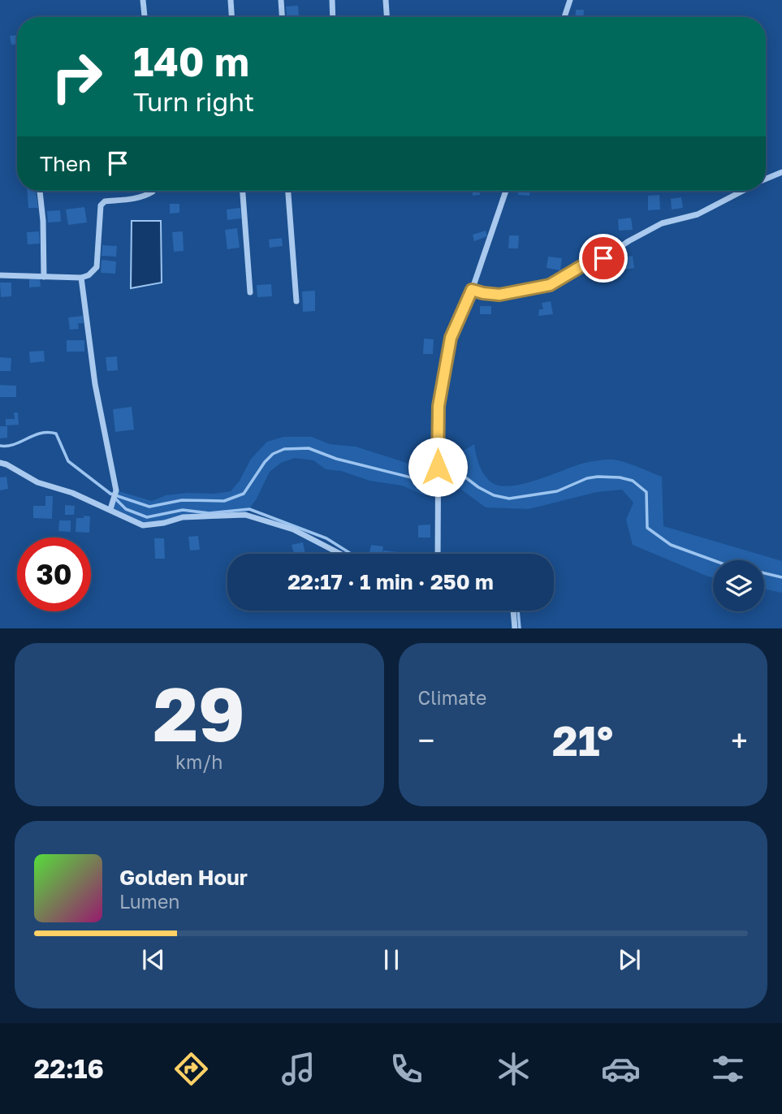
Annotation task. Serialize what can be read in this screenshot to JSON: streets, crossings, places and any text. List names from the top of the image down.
{
  "page": {
    "turn": ["140 m", "Turn right"],
    "then": "Then",
    "limit": "30",
    "trip": "22:17 · 1 min · 250 m",
    "tile": [
      ["29", "km/h"],
      "Climate"
    ],
    "heat": ["−", "21°", "+"],
    "song": ["Golden Hour", "Lumen"],
    "tabs": "22:16"
  }
}
